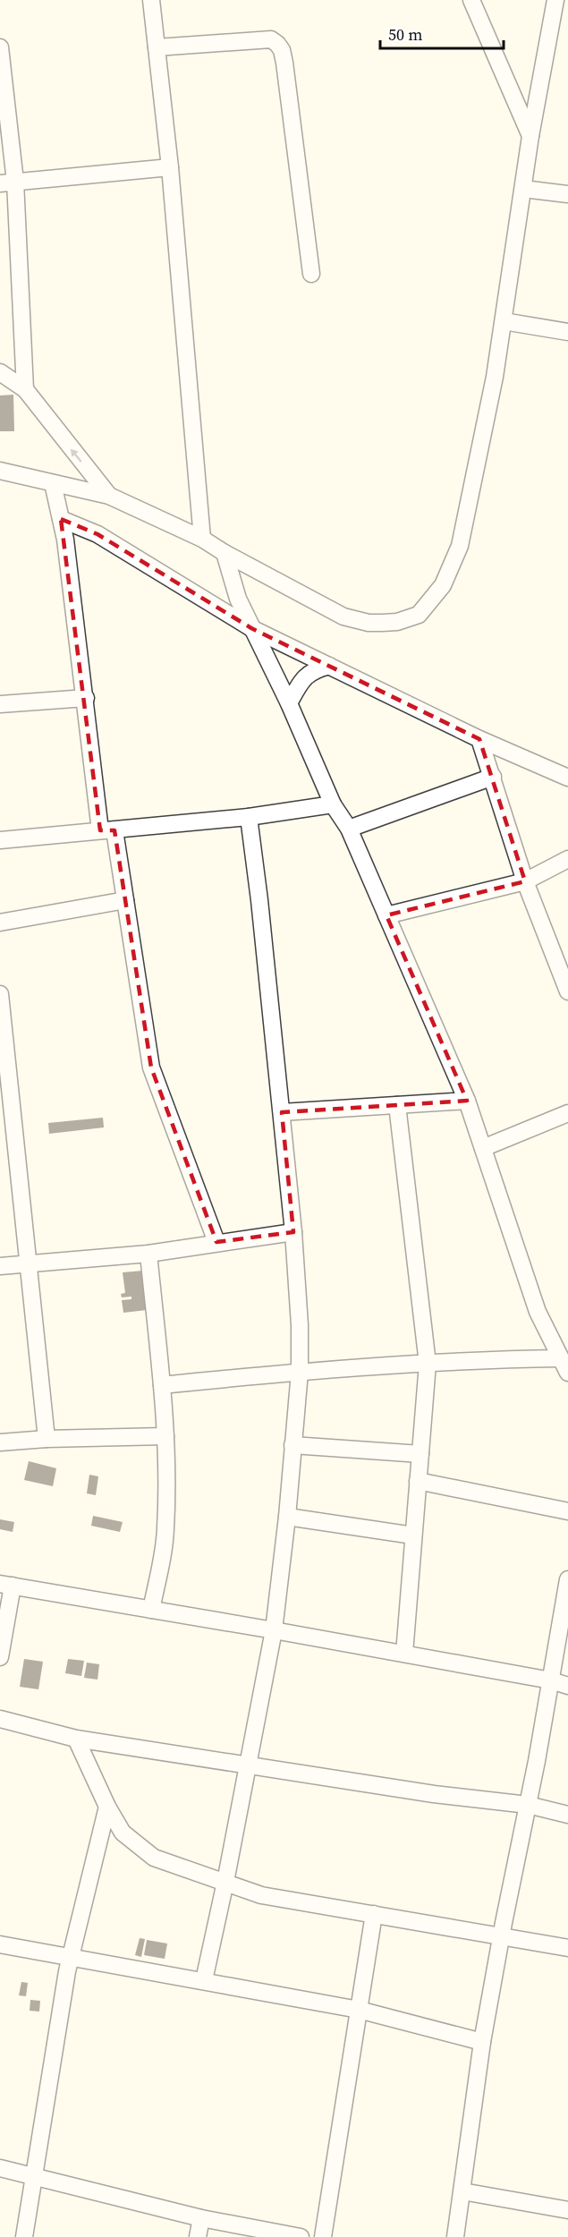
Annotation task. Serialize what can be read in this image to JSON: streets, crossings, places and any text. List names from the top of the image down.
{
  "scale_bar": "50 m"
}
